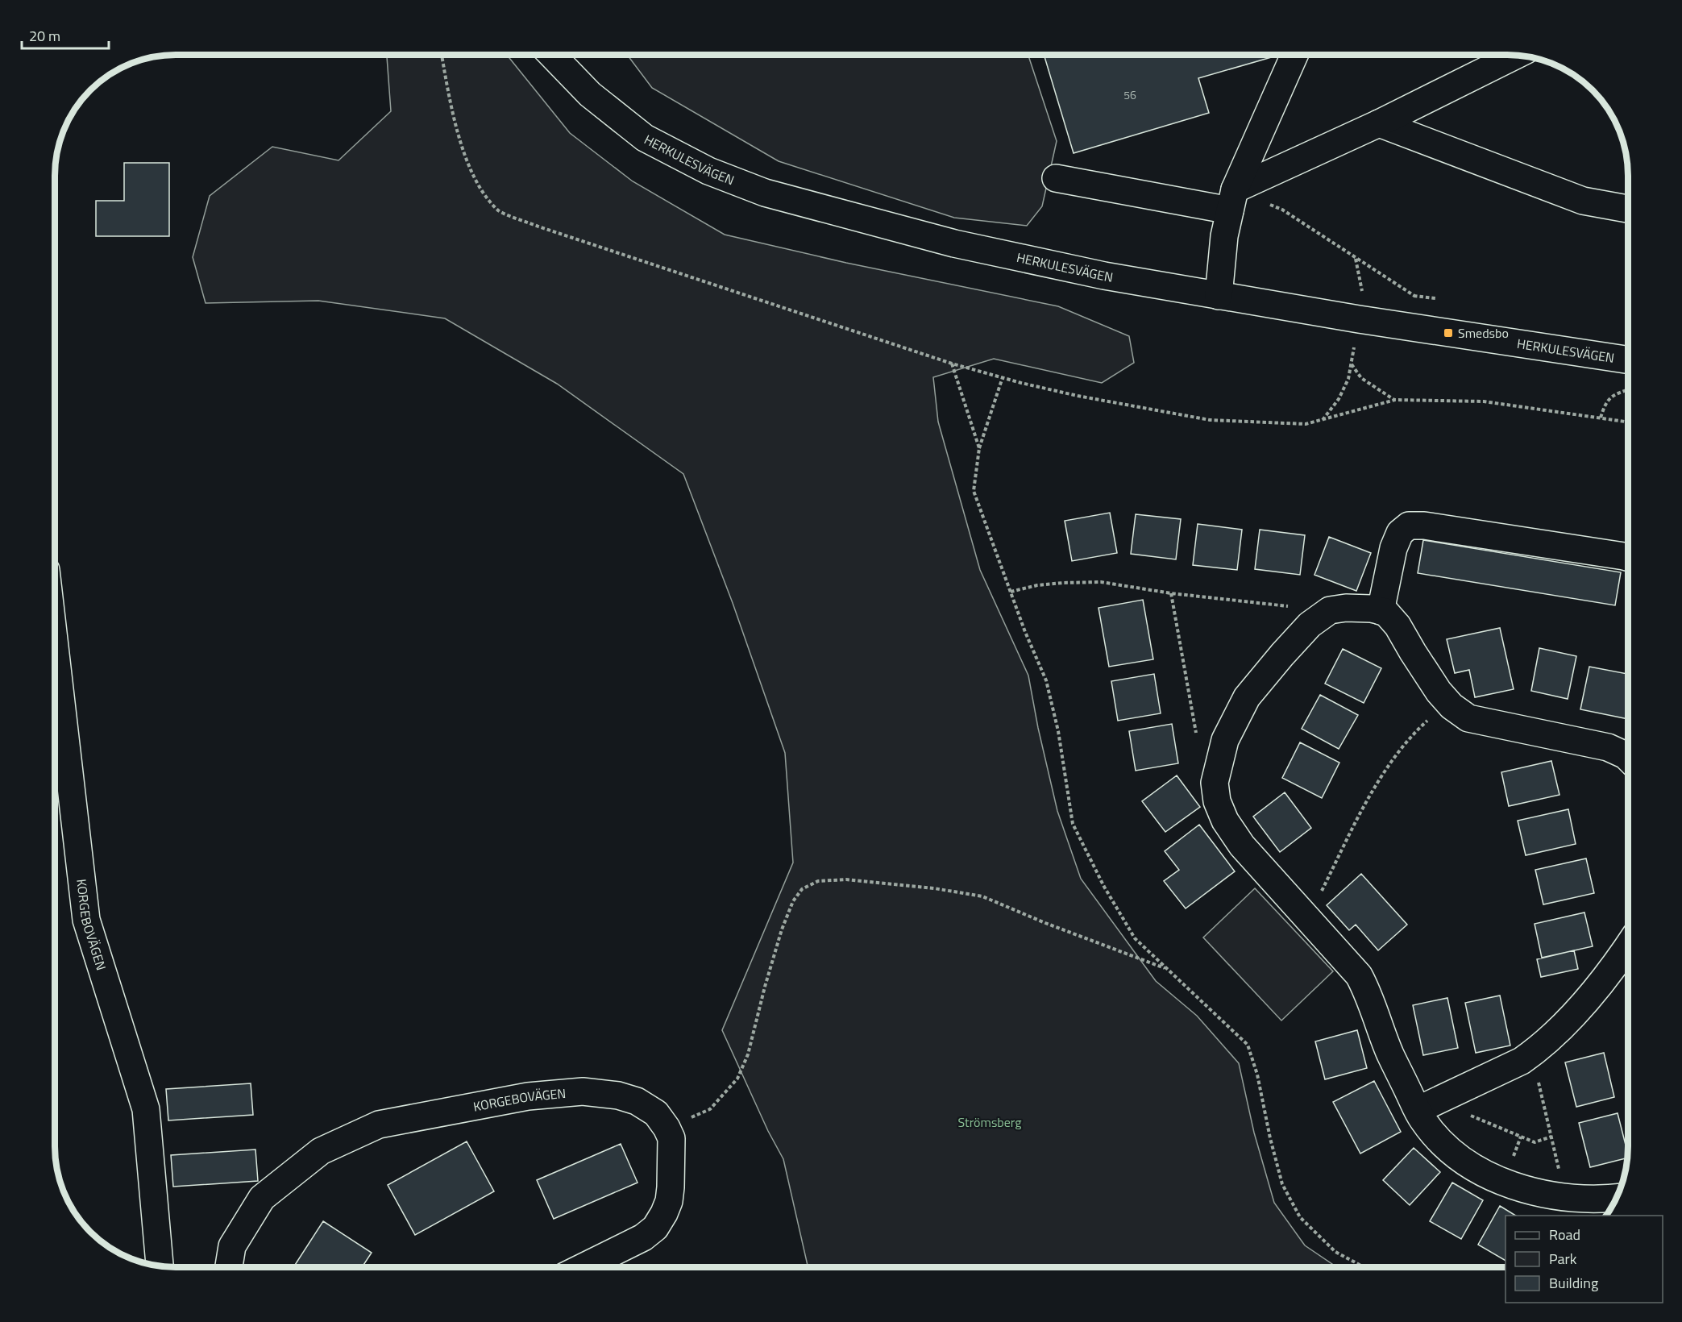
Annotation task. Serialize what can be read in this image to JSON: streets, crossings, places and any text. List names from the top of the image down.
{
  "streets": {
    "street": ["HERKULESVÄGEN", "KORGEBOVÄGEN"]
  },
  "parks": ["Strömsberg"],
  "places": {
    "transit": ["Smedsbo"]
  },
  "house_numbers": ["56"],
  "legend": ["Road", "Park", "Building"],
  "scale_bar": "20 m"
}
